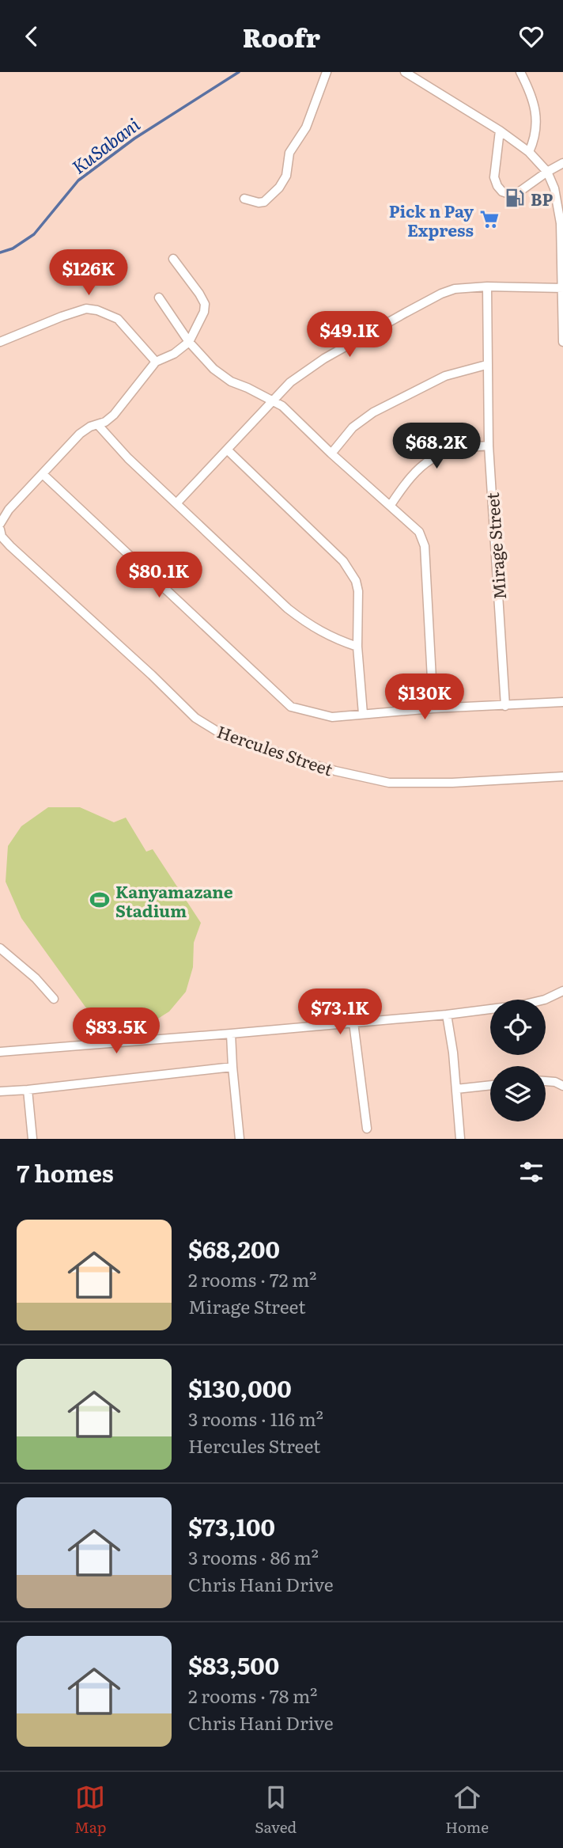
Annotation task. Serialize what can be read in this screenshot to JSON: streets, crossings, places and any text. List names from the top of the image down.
{
  "streets": {
    "street": ["Mirage Street", "Hercules Street"]
  },
  "water": ["KuSabani"],
  "places": {
    "fuel station": ["BP"],
    "supermarket": ["Pick n Pay Express"],
    "sports": ["Kanyamazane Stadium"]
  },
  "page": {
    "header": "Roofr",
    "price": [
      "$126K",
      "$49.1K",
      "$68.2K",
      "$80.1K",
      "$130K",
      "$73.1K",
      "$83.5K"
    ],
    "heading": "7 homes",
    "list": [
      {
        "name": "$68,200",
        "note": "2 rooms · 72 m² · Mirage Street"
      },
      {
        "name": "$130,000",
        "note": "3 rooms · 116 m² · Hercules Street"
      },
      {
        "name": "$73,100",
        "note": "3 rooms · 86 m² · Chris Hani Drive"
      },
      {
        "name": "$83,500",
        "note": "2 rooms · 78 m² · Chris Hani Drive"
      }
    ],
    "tabs": ["Map", "Saved", "Home"]
  }
}
